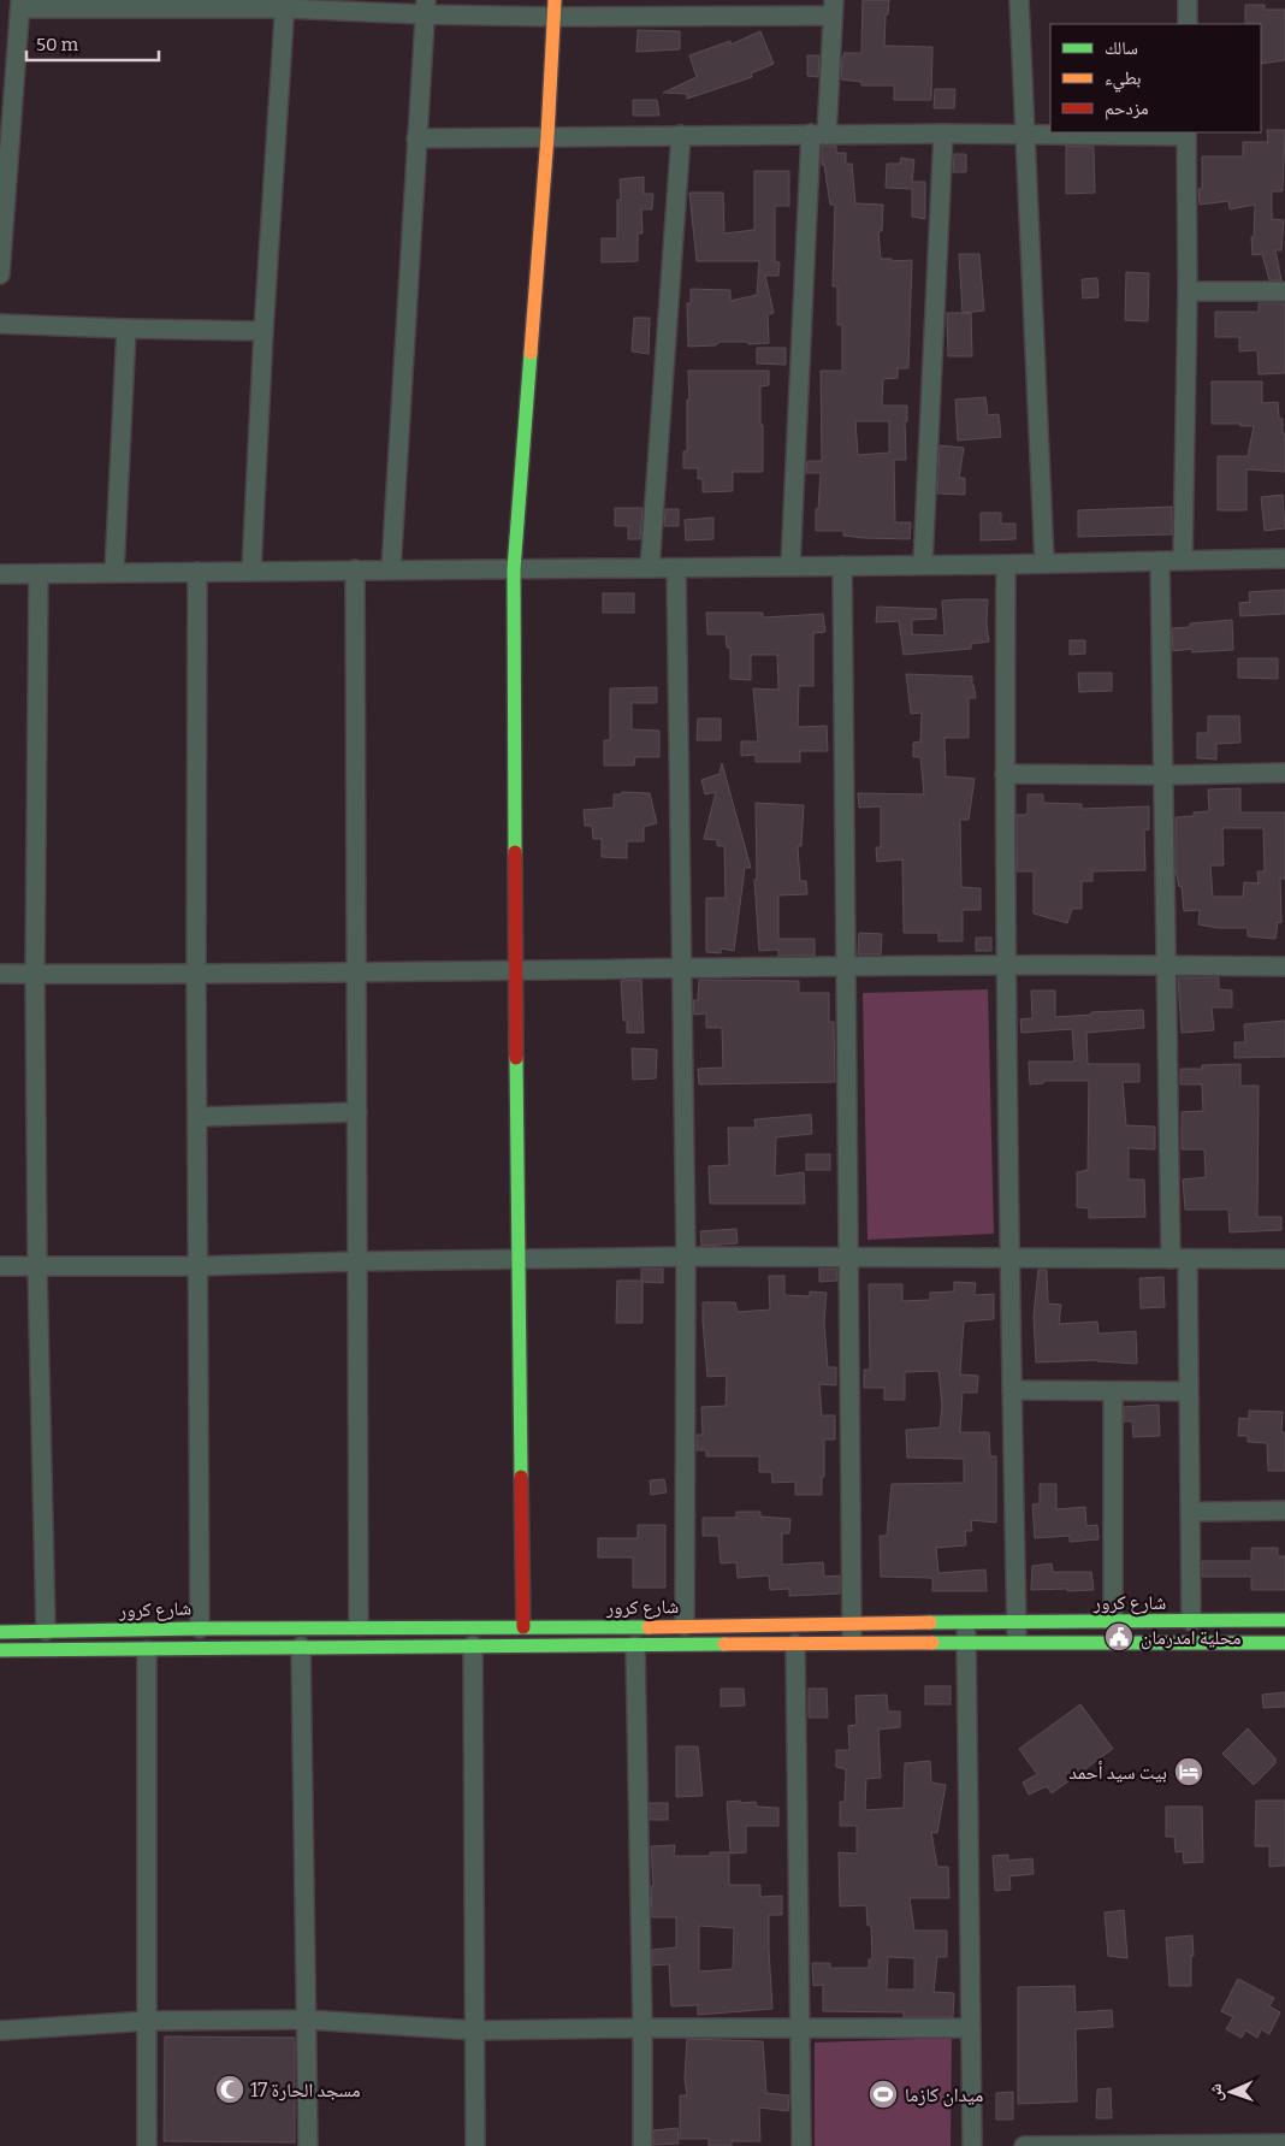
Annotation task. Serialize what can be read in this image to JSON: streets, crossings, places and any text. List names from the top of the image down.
{
  "streets": {
    "main road": ["شارع كرور"]
  },
  "places": {
    "public building": ["محلية امدرمان"],
    "hotel": ["بيت سيد أحمد"],
    "mosque": ["مسجد الحارة 17"],
    "sports": ["ميدان كازما"]
  },
  "legend": ["سالك", "بطيء", "مزدحم"],
  "scale_bar": "50 m",
  "north": "left"
}
